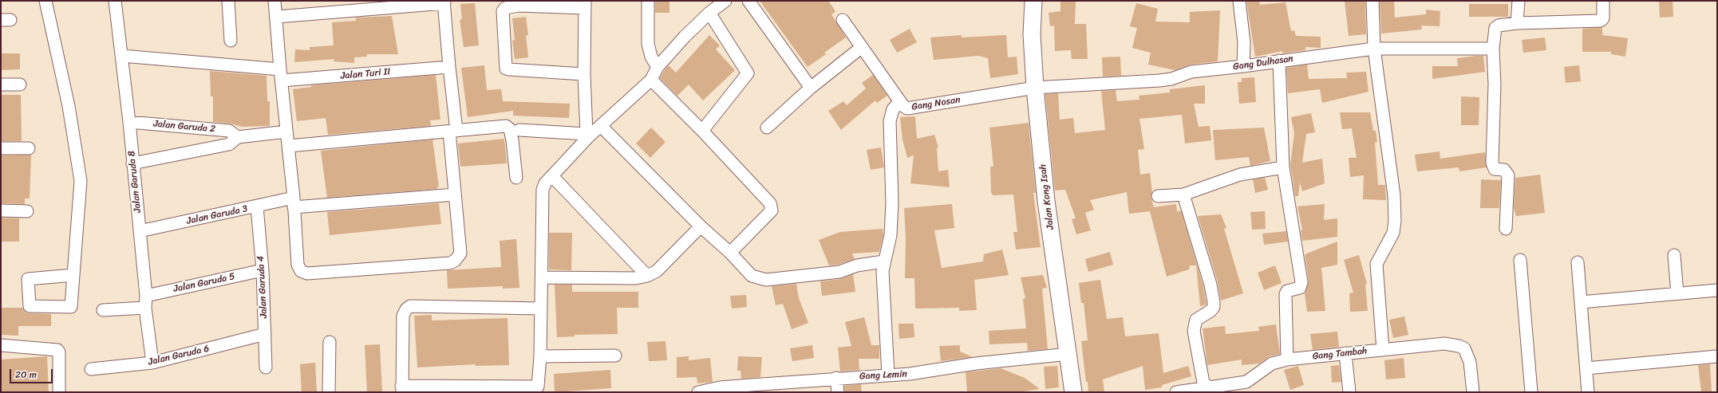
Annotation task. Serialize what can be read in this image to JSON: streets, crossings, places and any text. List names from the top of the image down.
{
  "streets": {
    "street": [
      "Gang Dulhasan",
      "Jalan Turi II",
      "Gang Nosan",
      "Jalan Garuda 2",
      "Jalan Garuda 8",
      "Jalan Kong Isah",
      "Jalan Garuda 3",
      "Jalan Garuda 5",
      "Jalan Garuda 4",
      "Gang Tambah",
      "Jalan Garuda 6",
      "Gang Lemin"
    ]
  },
  "crossings": [
    ["Gang Dulhasan", "Gang Nosan"],
    ["Gang Dulhasan", "Jalan Kong Isah"],
    ["Jalan Turi II", "Jalan Garuda 8"],
    ["Gang Nosan", "Jalan Kong Isah"],
    ["Jalan Garuda 2", "Jalan Garuda 8"],
    ["Jalan Garuda 8", "Jalan Garuda 3"],
    ["Jalan Garuda 8", "Jalan Garuda 5"],
    ["Jalan Garuda 8", "Jalan Garuda 6"],
    ["Jalan Kong Isah", "Gang Lemin"],
    ["Jalan Garuda 3", "Jalan Garuda 4"],
    ["Jalan Garuda 5", "Jalan Garuda 4"],
    ["Jalan Garuda 4", "Jalan Garuda 6"]
  ],
  "scale_bar": "20 m"
}
